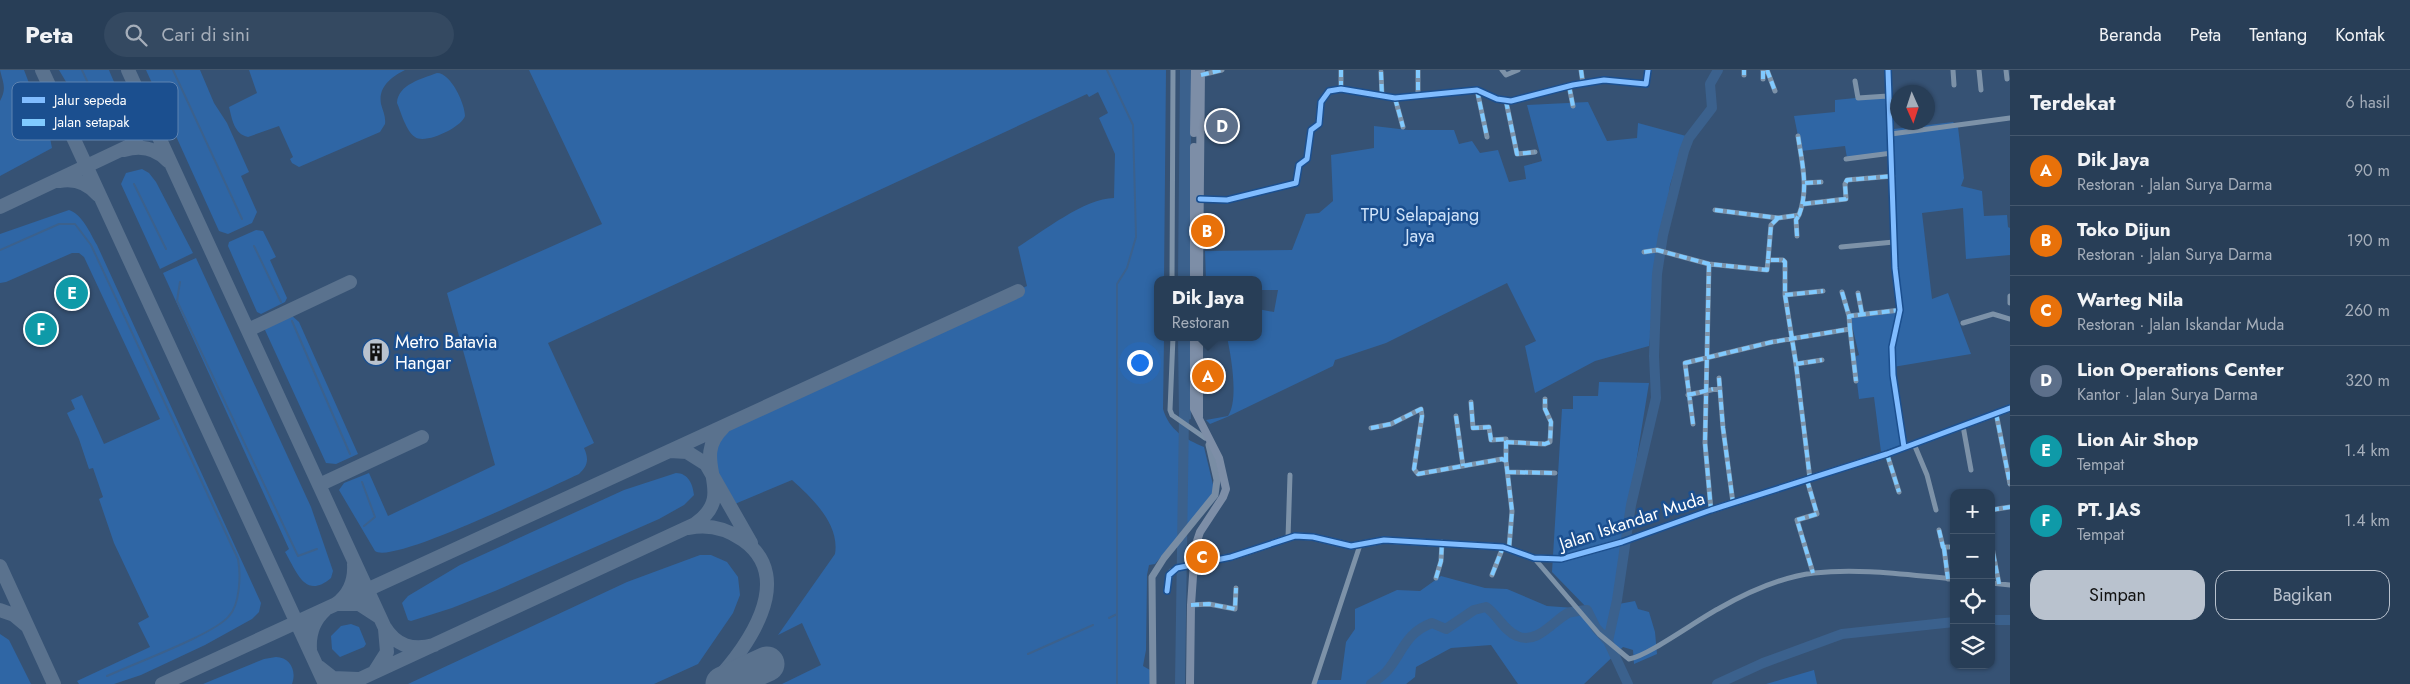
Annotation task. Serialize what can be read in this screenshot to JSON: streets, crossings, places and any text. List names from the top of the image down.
{
  "streets": {
    "street": ["Jalan Iskandar Muda"]
  },
  "parks": ["TPU Selapajang Jaya"],
  "places": {
    "building": ["Metro Batavia Hangar"]
  },
  "legend": ["Jalur sepeda", "Jalan setapak"],
  "north": "bottom",
  "page": {
    "header": "Peta",
    "search": "Cari di sini",
    "nav": [
      "Beranda",
      "Peta",
      "Tentang",
      "Kontak"
    ],
    "heading": ["Terdekat", "6 hasil"],
    "pins": [
      "D",
      "B",
      "E",
      "F",
      "A",
      "C"
    ],
    "list": [
      {
        "mark": "A",
        "name": "Dik Jaya",
        "note": "Restoran · Jalan Surya Darma",
        "value": "90 m"
      },
      {
        "mark": "B",
        "name": "Toko Dijun",
        "note": "Restoran · Jalan Surya Darma",
        "value": "190 m"
      },
      {
        "mark": "C",
        "name": "Warteg Nila",
        "note": "Restoran · Jalan Iskandar Muda",
        "value": "260 m"
      },
      {
        "mark": "D",
        "name": "Lion Operations Center",
        "note": "Kantor · Jalan Surya Darma",
        "value": "320 m"
      },
      {
        "mark": "E",
        "name": "Lion Air Shop",
        "note": "Tempat",
        "value": "1.4 km"
      },
      {
        "mark": "F",
        "name": "PT. JAS",
        "note": "Tempat",
        "value": "1.4 km"
      }
    ],
    "popup": ["Dik Jaya", "Restoran"],
    "map_buttons": ["+", "−"],
    "buttons": ["Simpan", "Bagikan"]
  }
}
